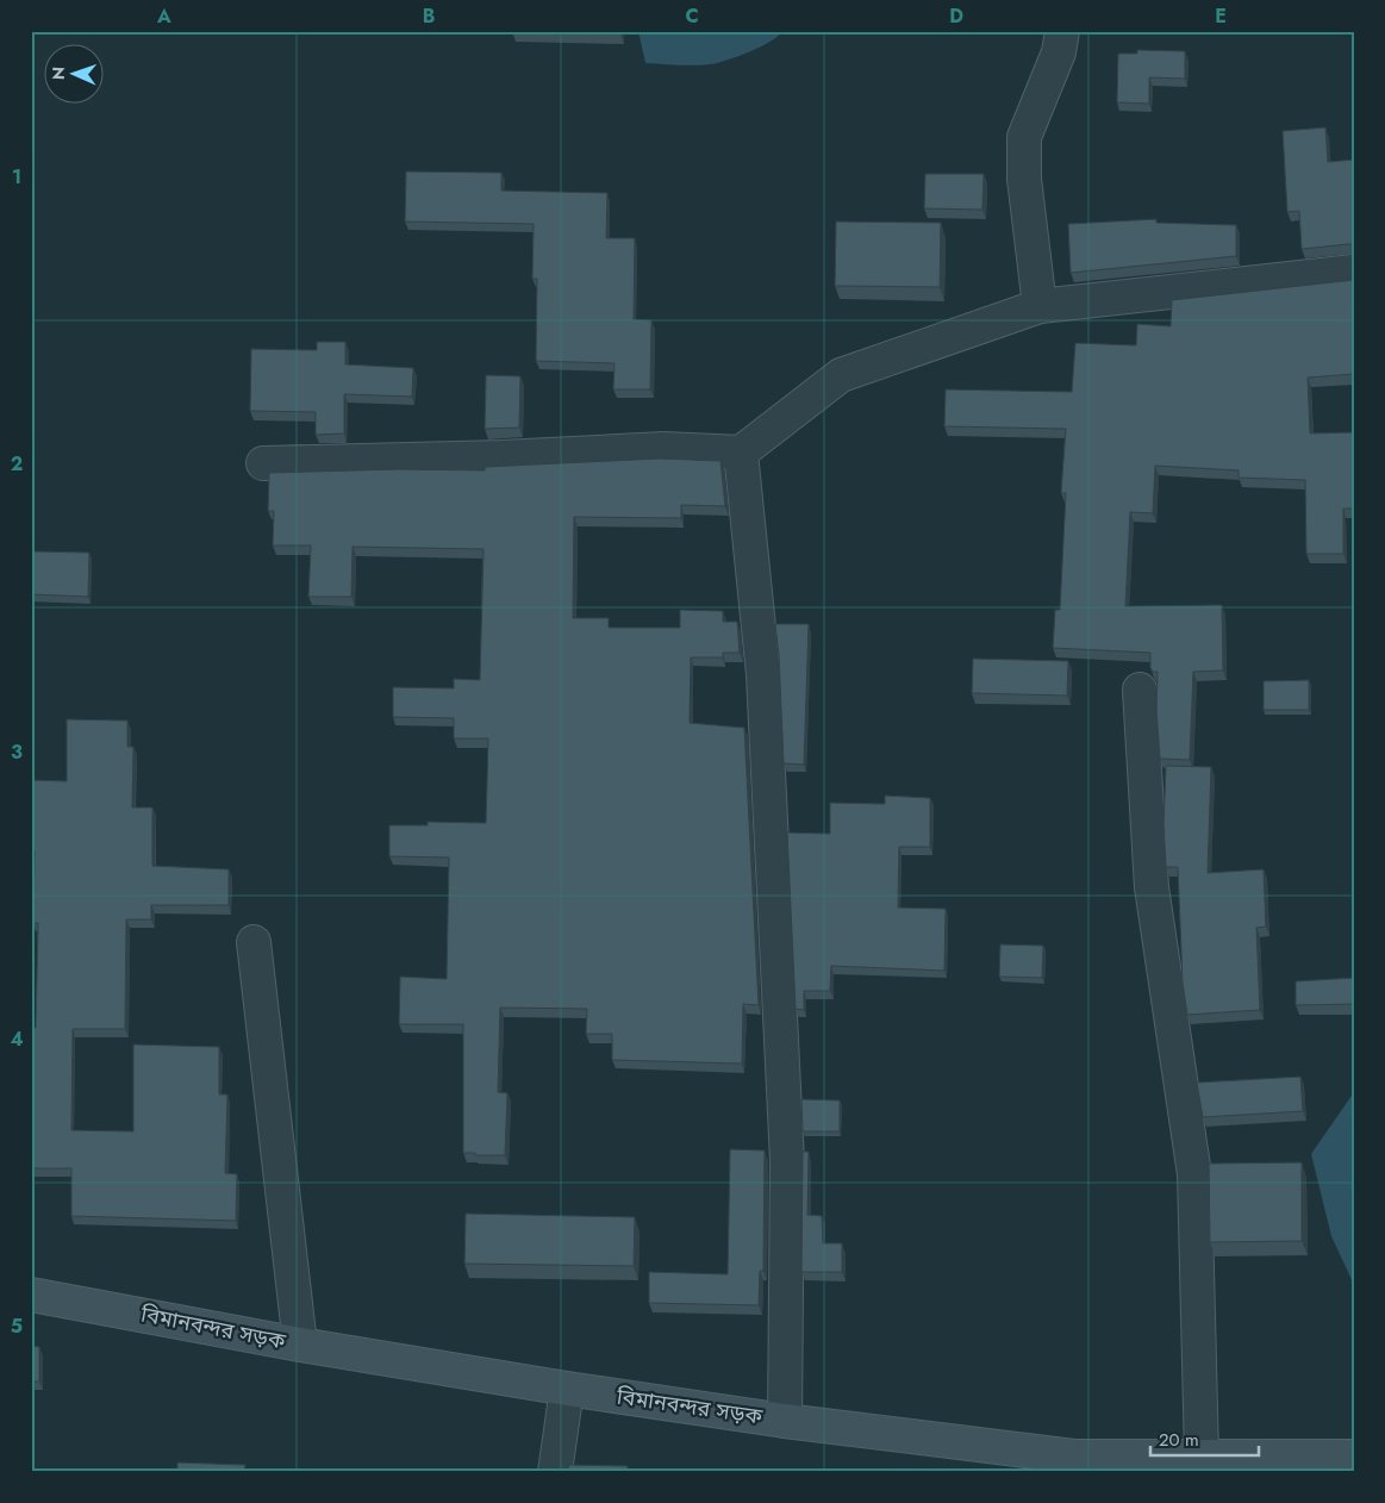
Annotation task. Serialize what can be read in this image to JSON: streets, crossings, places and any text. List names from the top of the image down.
{
  "streets": {
    "main road": ["বিমানবন্দর সড়ক"]
  },
  "scale_bar": "20 m",
  "north": "left",
  "grid": {
    "columns": [
      "A",
      "B",
      "C",
      "D",
      "E"
    ],
    "rows": [
      "1",
      "2",
      "3",
      "4",
      "5"
    ]
  }
}
